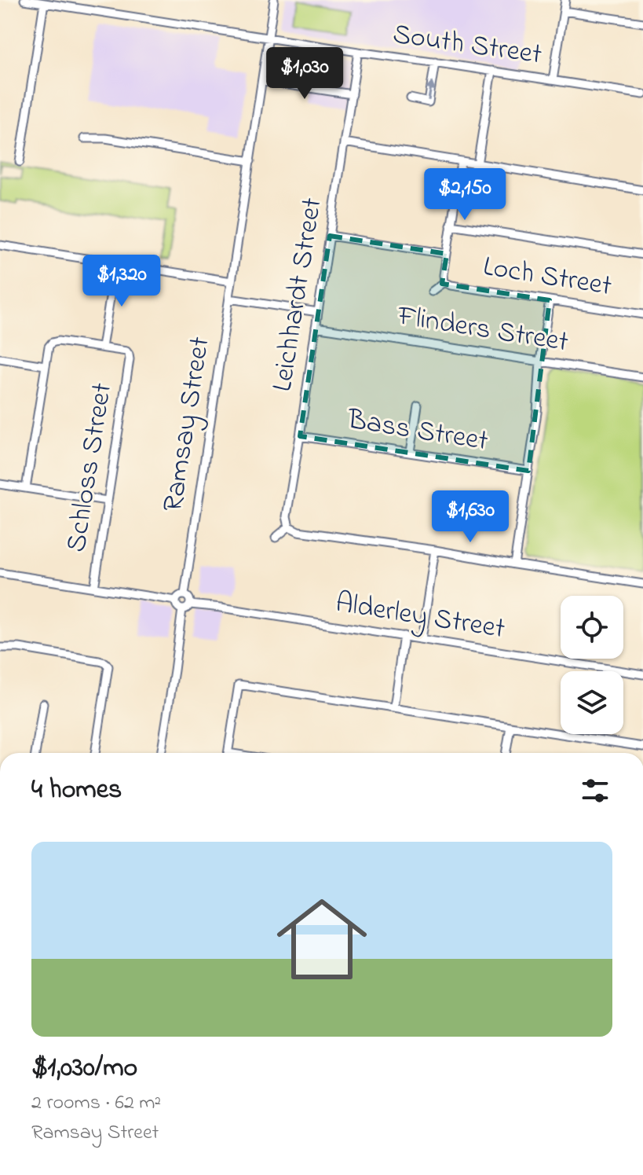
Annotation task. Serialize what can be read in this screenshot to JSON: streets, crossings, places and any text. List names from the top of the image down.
{
  "streets": {
    "street": [
      "South Street",
      "Loch Street",
      "Leichhardt Street",
      "Flinders Street",
      "Ramsay Street",
      "Bass Street",
      "Schloss Street",
      "Alderley Street"
    ]
  },
  "crossings": [
    ["South Street", "Leichhardt Street"],
    ["South Street", "Ramsay Street"],
    ["Leichhardt Street", "Flinders Street"],
    ["Leichhardt Street", "Bass Street"],
    ["Ramsay Street", "Alderley Street"]
  ],
  "page": {
    "price": [
      "$1,030",
      "$2,150",
      "$1,320",
      "$1,630"
    ],
    "heading": "4 homes",
    "list": [
      {
        "name": "$1,030/mo",
        "note": "2 rooms · 62 m² · Ramsay Street"
      }
    ]
  }
}
